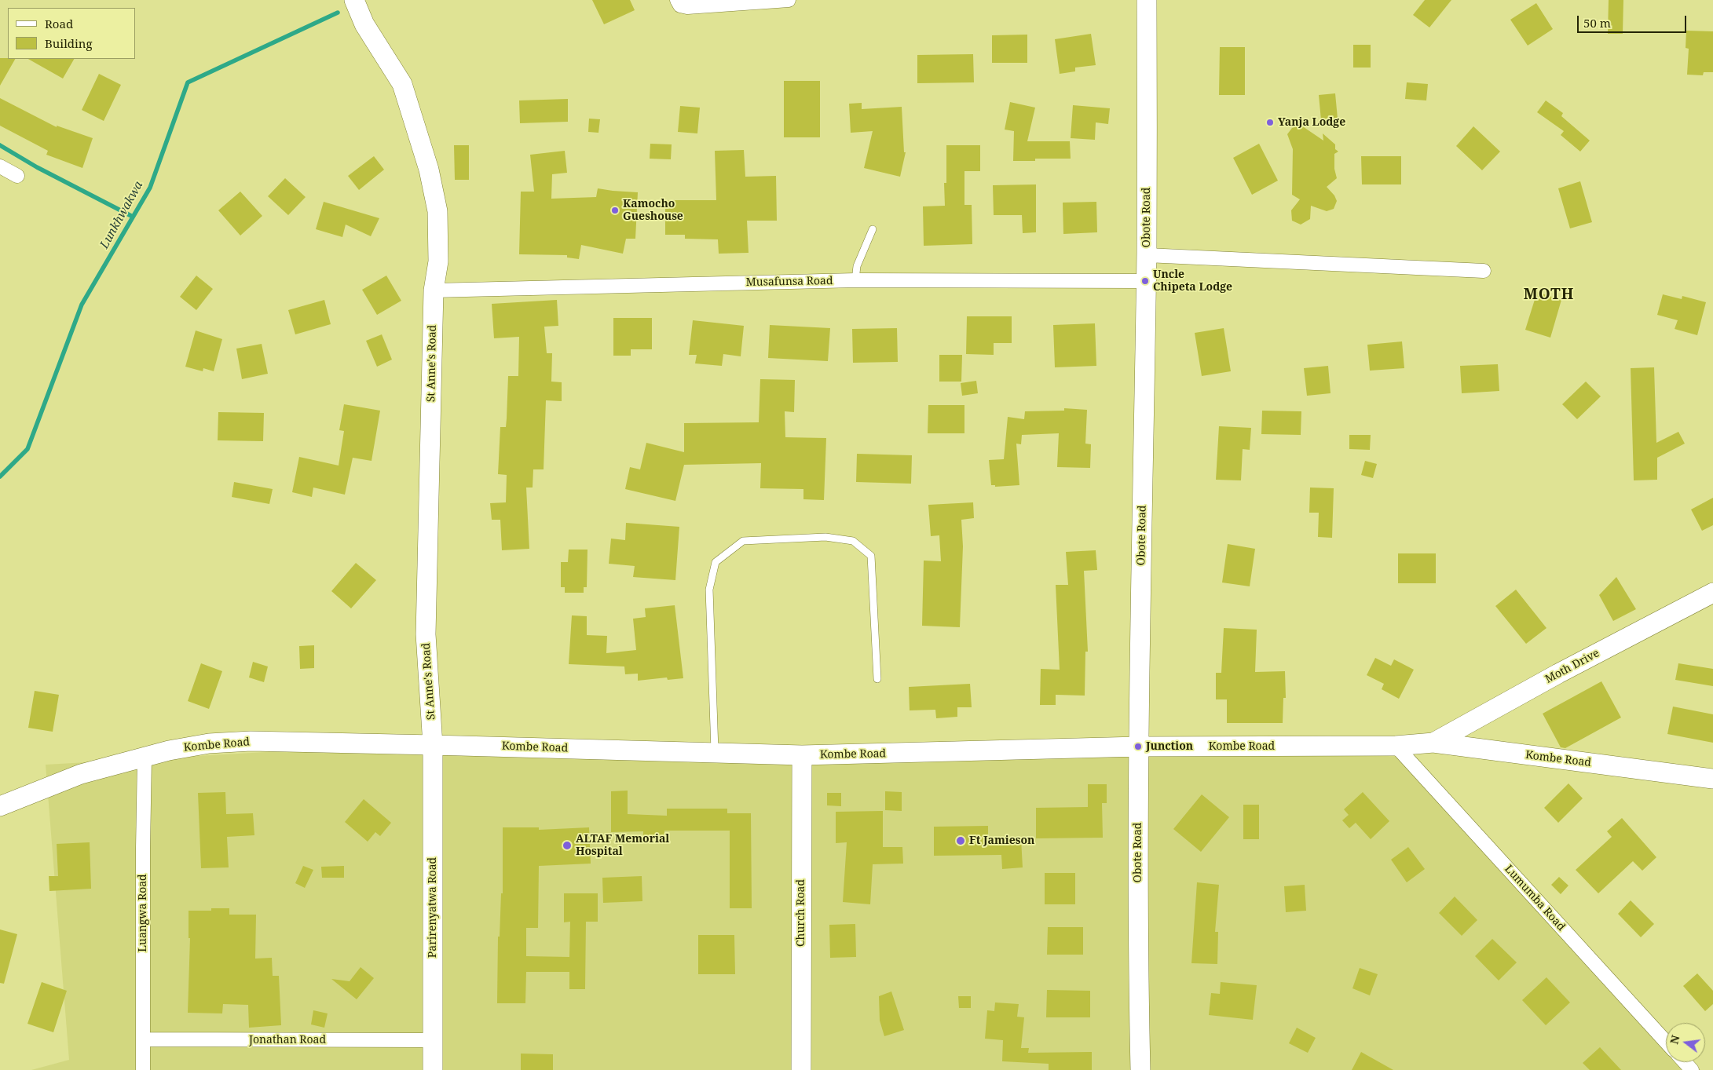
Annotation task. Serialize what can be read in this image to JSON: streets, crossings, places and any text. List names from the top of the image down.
{
  "streets": {
    "street": [
      "Obote Road",
      "Musafunsa Road",
      "St Anne's Road",
      "Moth Drive",
      "Kombe Road",
      "Lumumba Road",
      "Parirenyatwa Road",
      "Luangwa Road",
      "Church Road",
      "Jonathan Road"
    ]
  },
  "crossings": [
    ["Obote Road", "Musafunsa Road"],
    ["Obote Road", "Kombe Road"],
    ["Musafunsa Road", "St Anne's Road"],
    ["St Anne's Road", "Kombe Road"],
    ["St Anne's Road", "Parirenyatwa Road"],
    ["Moth Drive", "Kombe Road"],
    ["Kombe Road", "Lumumba Road"],
    ["Kombe Road", "Parirenyatwa Road"],
    ["Kombe Road", "Luangwa Road"],
    ["Kombe Road", "Church Road"],
    ["Parirenyatwa Road", "Jonathan Road"],
    ["Luangwa Road", "Jonathan Road"]
  ],
  "districts": ["MOTH"],
  "water": ["Lunkhwakwa"],
  "places": [
    "Yanja Lodge",
    "Kamocho Gueshouse",
    "Uncle Chipeta Lodge",
    "Junction",
    "Ft Jamieson",
    "ALTAF Memorial Hospital"
  ],
  "legend": ["Road", "Building"],
  "scale_bar": "50 m",
  "north": "left"
}
